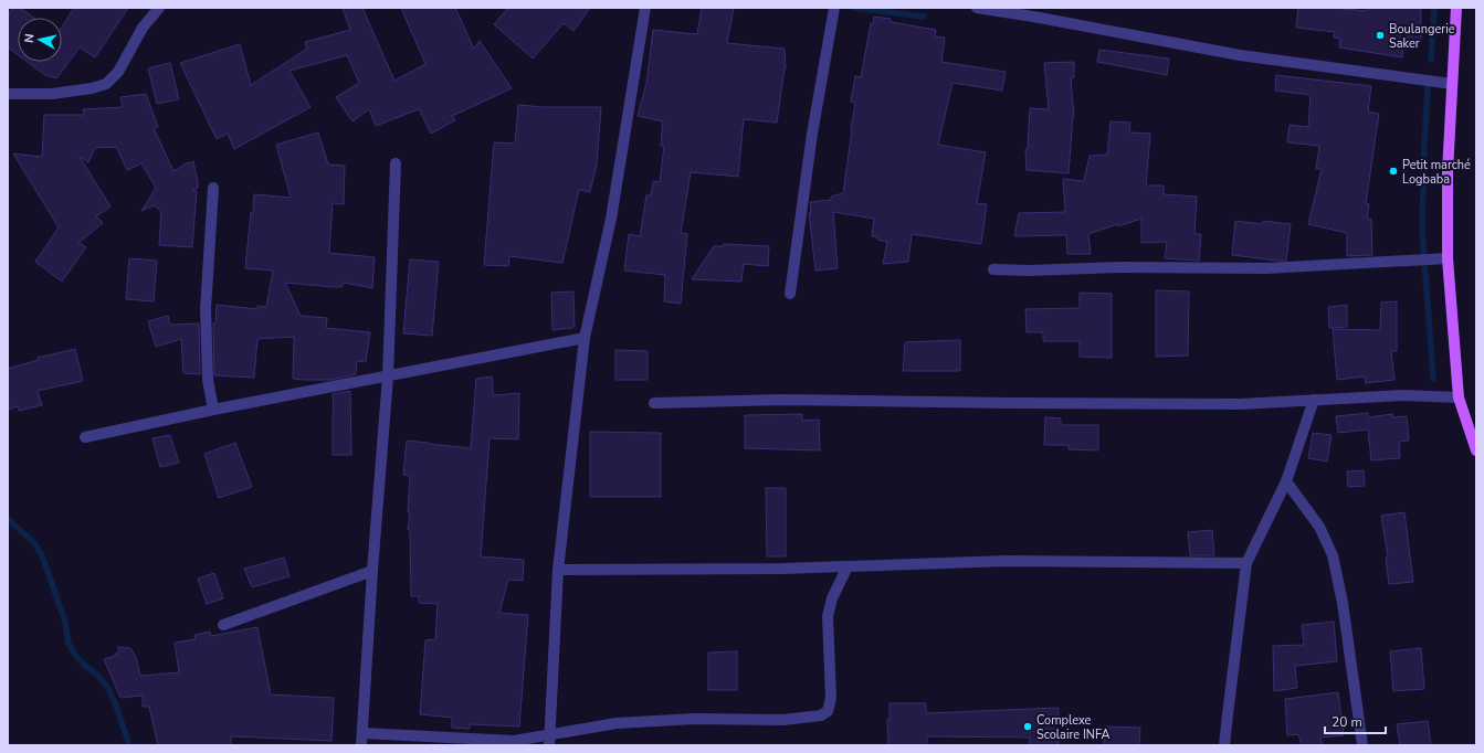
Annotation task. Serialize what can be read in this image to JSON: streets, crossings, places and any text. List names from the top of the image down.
{
  "places": ["Boulangerie Saker", "Petit marché Logbaba", "Complexe Scolaire INFA"],
  "scale_bar": "20 m",
  "north": "left"
}
